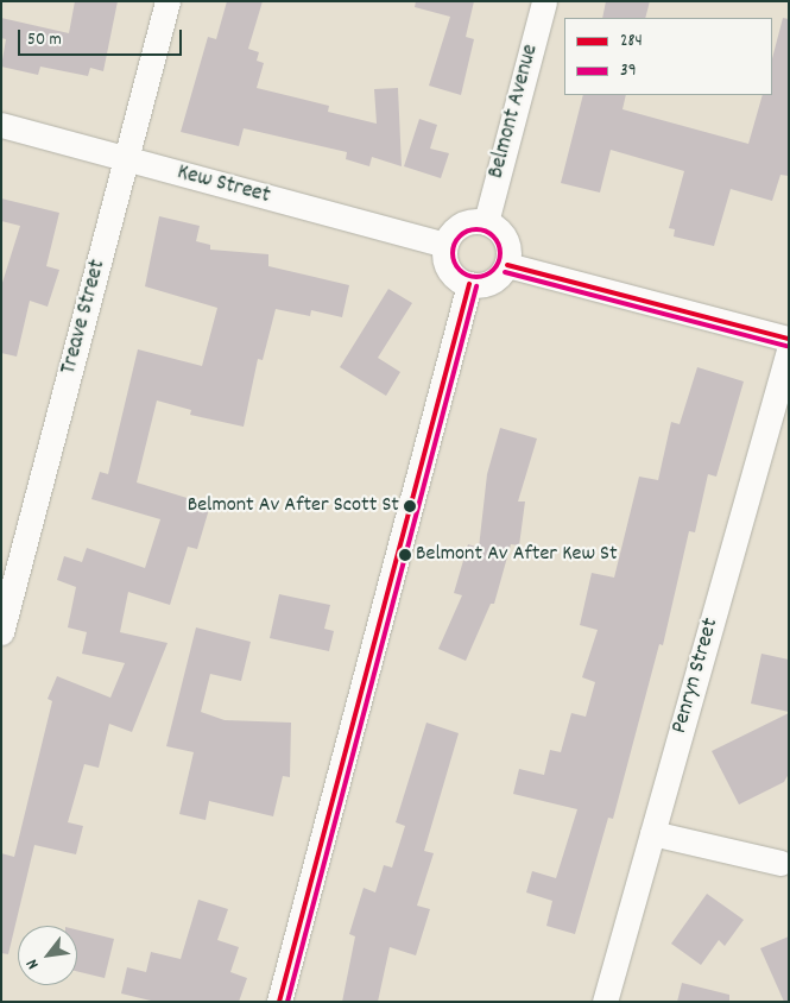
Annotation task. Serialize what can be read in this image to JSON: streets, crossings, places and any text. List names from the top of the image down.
{
  "streets": {
    "street": [
      "Belmont Avenue",
      "Kew Street",
      "Treave Street",
      "Penryn Street"
    ]
  },
  "crossings": [
    ["Belmont Avenue", "Kew Street"],
    ["Kew Street", "Treave Street"]
  ],
  "places": ["Belmont Av After Scott St", "Belmont Av After Kew St"],
  "lines": ["transit line 39", "transit line 284"],
  "legend": ["284", "39"],
  "scale_bar": "50 m",
  "north": "bottom left"
}
